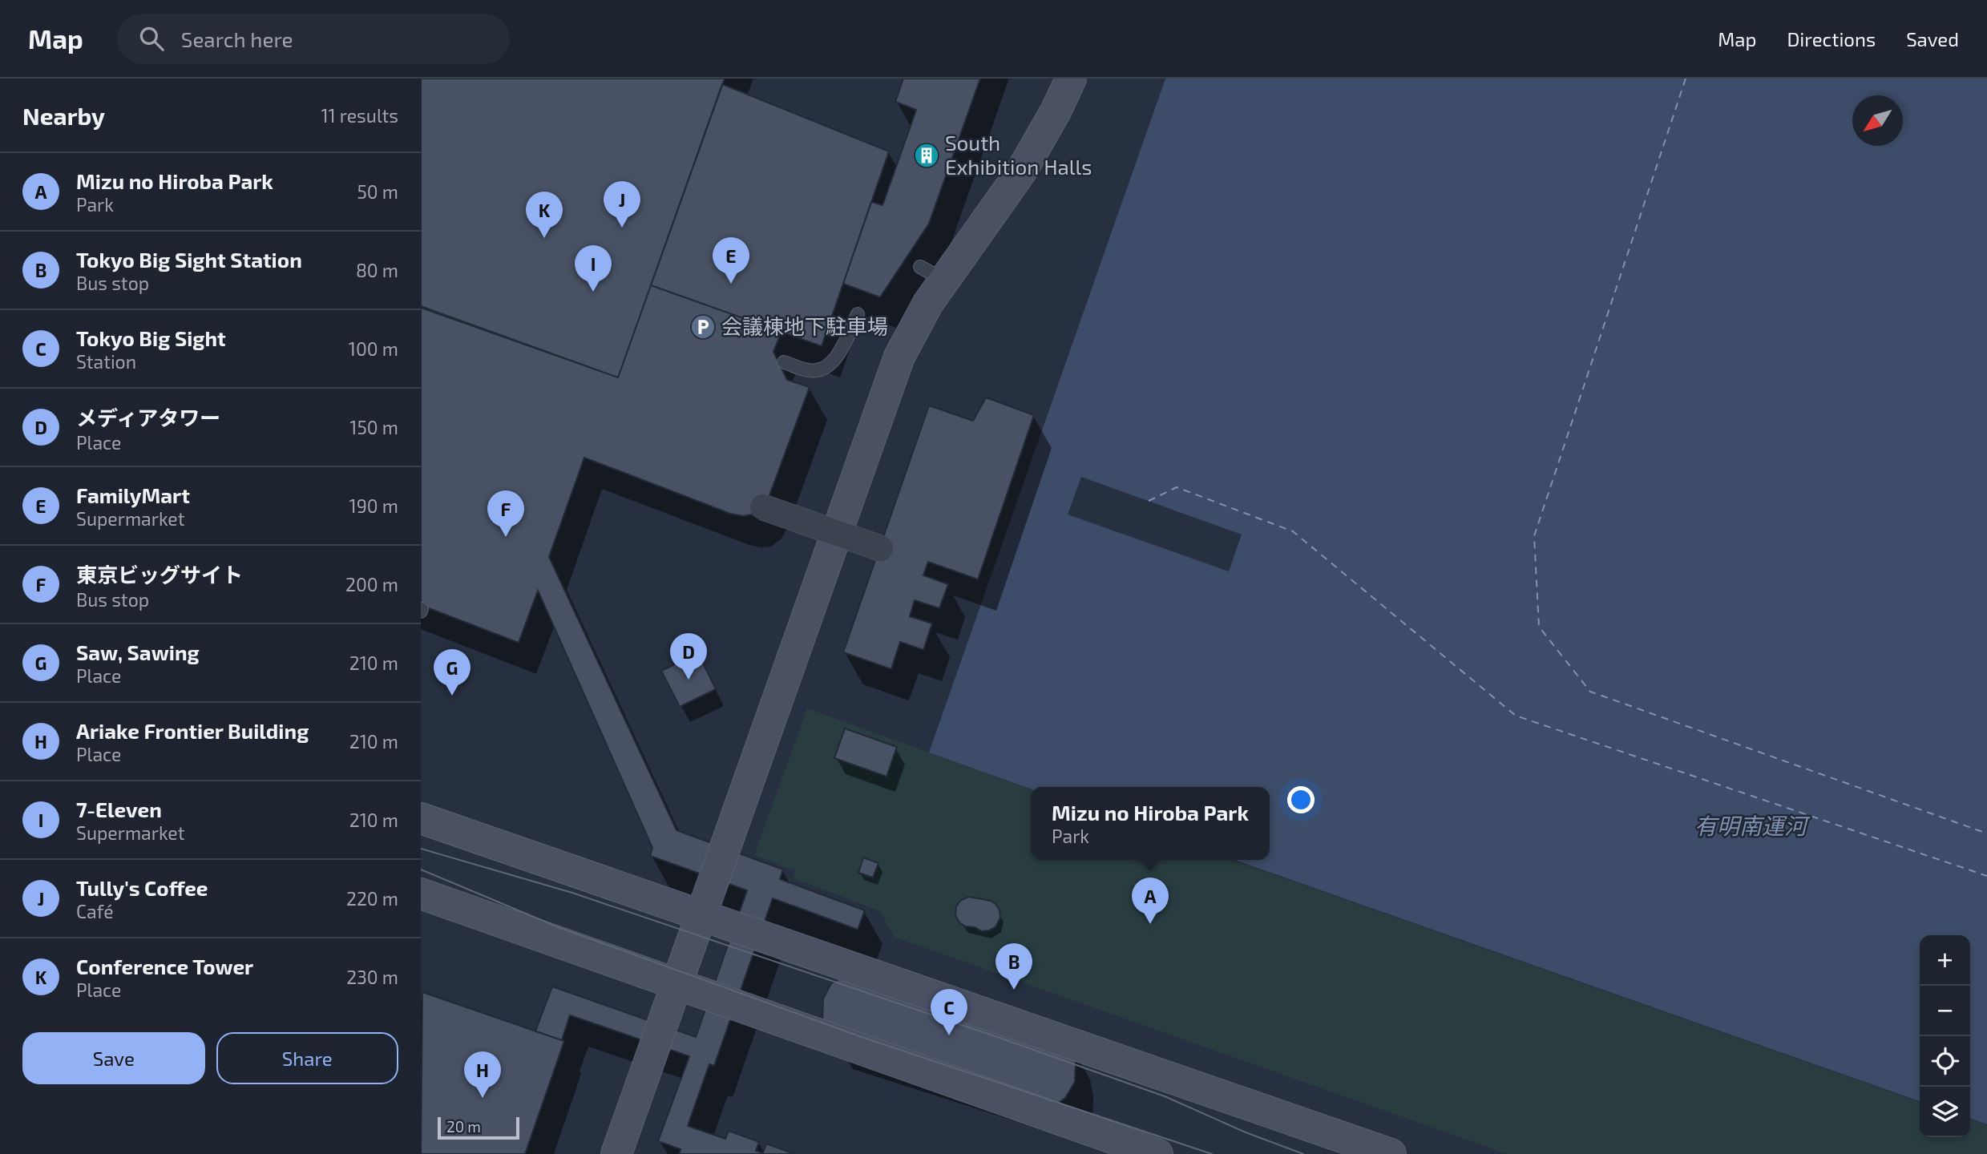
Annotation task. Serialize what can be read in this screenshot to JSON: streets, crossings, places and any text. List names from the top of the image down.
{
  "water": ["有明南運河"],
  "places": {
    "building": ["South Exhibition Halls"],
    "parking": ["会議棟地下駐車場"]
  },
  "scale_bar": "20 m",
  "north": "bottom left",
  "page": {
    "header": "Map",
    "search": "Search here",
    "nav": ["Map", "Directions", "Saved"],
    "heading": ["Nearby", "11 results"],
    "list": [
      {
        "mark": "A",
        "name": "Mizu no Hiroba Park",
        "note": "Park",
        "value": "50 m"
      },
      {
        "mark": "B",
        "name": "Tokyo Big Sight Station",
        "note": "Bus stop",
        "value": "80 m"
      },
      {
        "mark": "C",
        "name": "Tokyo Big Sight",
        "note": "Station",
        "value": "100 m"
      },
      {
        "mark": "D",
        "name": "メディアタワー",
        "note": "Place",
        "value": "150 m"
      },
      {
        "mark": "E",
        "name": "FamilyMart",
        "note": "Supermarket",
        "value": "190 m"
      },
      {
        "mark": "F",
        "name": "東京ビッグサイト",
        "note": "Bus stop",
        "value": "200 m"
      },
      {
        "mark": "G",
        "name": "Saw, Sawing",
        "note": "Place",
        "value": "210 m"
      },
      {
        "mark": "H",
        "name": "Ariake Frontier Building",
        "note": "Place",
        "value": "210 m"
      },
      {
        "mark": "I",
        "name": "7-Eleven",
        "note": "Supermarket",
        "value": "210 m"
      },
      {
        "mark": "J",
        "name": "Tully's Coffee",
        "note": "Café",
        "value": "220 m"
      },
      {
        "mark": "K",
        "name": "Conference Tower",
        "note": "Place",
        "value": "230 m"
      }
    ],
    "pins": [
      "J",
      "K",
      "E",
      "I",
      "F",
      "D",
      "G",
      "A",
      "B",
      "C",
      "H"
    ],
    "popup": ["Mizu no Hiroba Park", "Park"],
    "map_buttons": ["+", "−"],
    "buttons": ["Save", "Share"],
    "scale": "20 m"
  }
}
